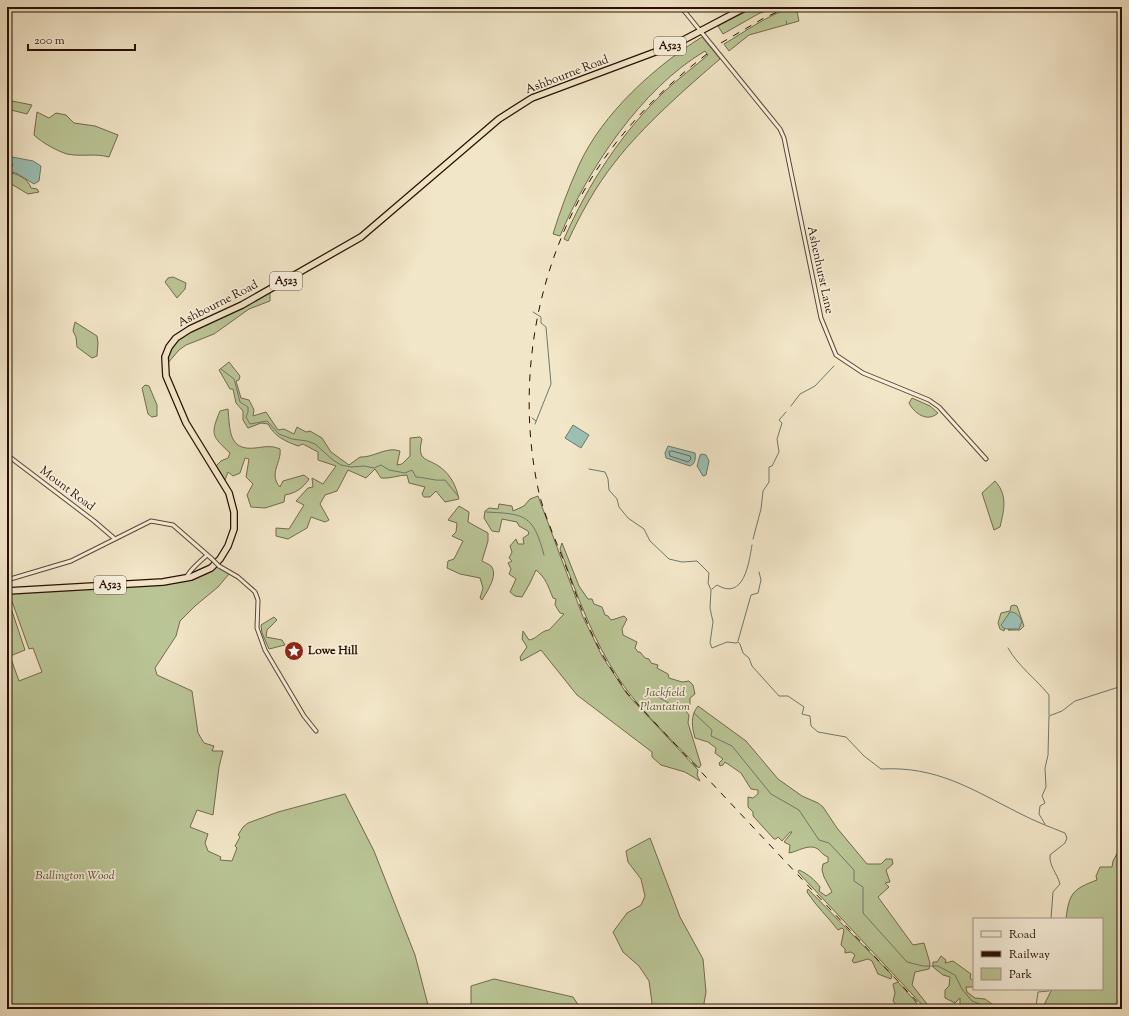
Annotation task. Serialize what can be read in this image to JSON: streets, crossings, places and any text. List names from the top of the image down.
{
  "streets": {
    "highway": ["A523", "Ashbourne Road"],
    "street": ["Ashenhurst Lane", "Mount Road"]
  },
  "crossings": [
    ["Ashbourne Road", "Ashenhurst Lane"]
  ],
  "parks": ["Jackfield Plantation", "Ballington Wood"],
  "places": {
    "place": ["Lowe Hill"]
  },
  "legend": ["Road", "Railway", "Park"],
  "scale_bar": "200 m"
}
